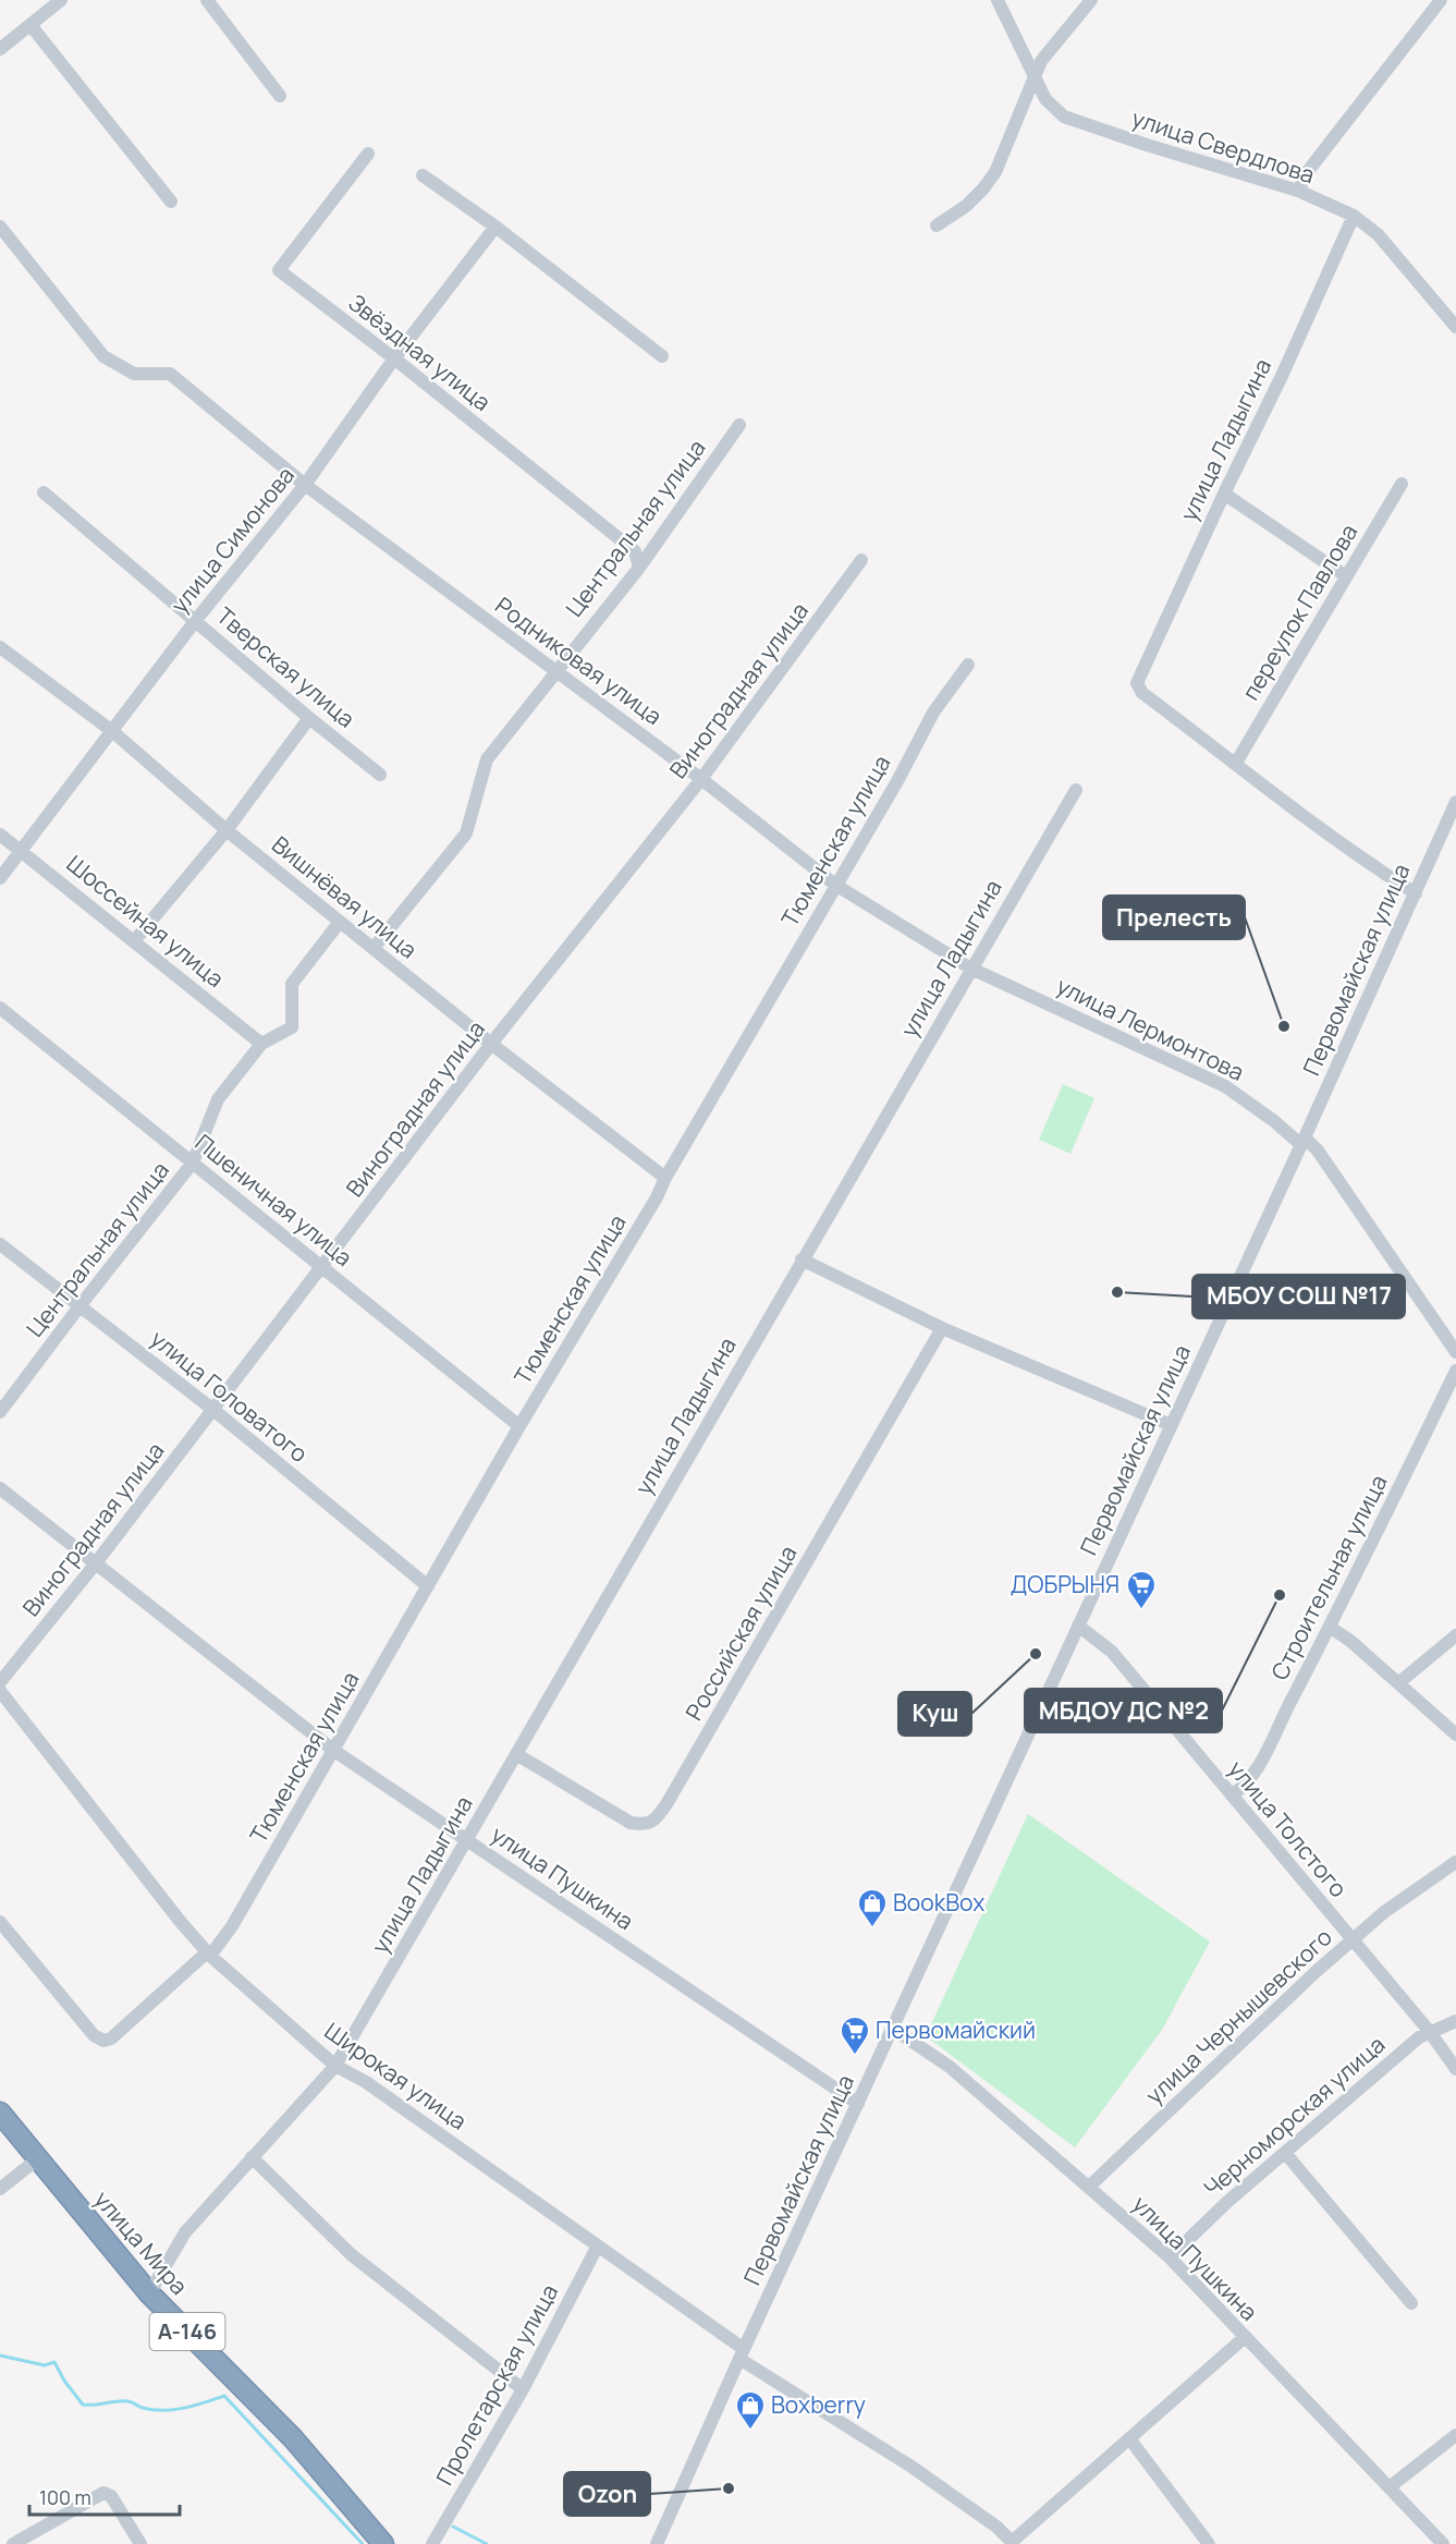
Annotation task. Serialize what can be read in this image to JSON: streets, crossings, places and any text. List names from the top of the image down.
{
  "streets": {
    "highway": ["улица Мира", "А-146"],
    "street": [
      "улица Свердлова",
      "Звёздная улица",
      "улица Ладыгина",
      "Центральная улица",
      "улица Симонова",
      "переулок Павлова",
      "Родниковая улица",
      "Тверская улица",
      "Виноградная улица",
      "Тюменская улица",
      "Вишнёвая улица",
      "Шоссейная улица",
      "Первомайская улица",
      "улица Лермонтова",
      "Пшеничная улица",
      "улица Головатого",
      "Строительная улица",
      "Российская улица",
      "улица Толстого",
      "улица Пушкина",
      "улица Чернышевского",
      "Широкая улица",
      "Черноморская улица",
      "Пролетарская улица"
    ]
  },
  "crossings": [
    ["улица Свердлова", "улица Ладыгина"],
    ["Звёздная улица", "Центральная улица"],
    ["Звёздная улица", "улица Симонова"],
    ["улица Ладыгина", "переулок Павлова"],
    ["улица Ладыгина", "Родниковая улица"],
    ["улица Ладыгина", "улица Лермонтова"],
    ["улица Ладыгина", "Российская улица"],
    ["улица Ладыгина", "улица Пушкина"],
    ["улица Ладыгина", "Широкая улица"],
    ["улица Ладыгина", "улица Мира"],
    ["Центральная улица", "Родниковая улица"],
    ["Центральная улица", "Вишнёвая улица"],
    ["Центральная улица", "Шоссейная улица"],
    ["Центральная улица", "Пшеничная улица"],
    ["Центральная улица", "улица Головатого"],
    ["улица Симонова", "Родниковая улица"],
    ["улица Симонова", "Тверская улица"],
    ["улица Симонова", "Вишнёвая улица"],
    ["улица Симонова", "Шоссейная улица"],
    ["Родниковая улица", "Виноградная улица"],
    ["Родниковая улица", "Тюменская улица"],
    ["Родниковая улица", "улица Лермонтова"],
    ["Виноградная улица", "Вишнёвая улица"],
    ["Виноградная улица", "Пшеничная улица"],
    ["Виноградная улица", "улица Головатого"],
    ["Виноградная улица", "улица Пушкина"],
    ["Тюменская улица", "Вишнёвая улица"],
    ["Тюменская улица", "Пшеничная улица"],
    ["Тюменская улица", "улица Головатого"],
    ["Тюменская улица", "улица Пушкина"],
    ["Тюменская улица", "Широкая улица"],
    ["Первомайская улица", "улица Лермонтова"],
    ["Первомайская улица", "улица Толстого"],
    ["Первомайская улица", "улица Пушкина"],
    ["Первомайская улица", "Широкая улица"],
    ["Строительная улица", "улица Толстого"],
    ["улица Толстого", "улица Чернышевского"],
    ["улица Толстого", "Черноморская улица"],
    ["улица Пушкина", "улица Чернышевского"],
    ["улица Пушкина", "Черноморская улица"],
    ["Широкая улица", "Пролетарская улица"]
  ],
  "places": {
    "other": [
      "Прелесть",
      "МБОУ СОШ №17",
      "МБДОУ ДС №2",
      "Куш",
      "Ozon"
    ],
    "supermarket": ["ДОБРЫНЯ", "Первомайский"],
    "shop": ["BookBox", "Boxberry"]
  },
  "scale_bar": "100 m"
}
